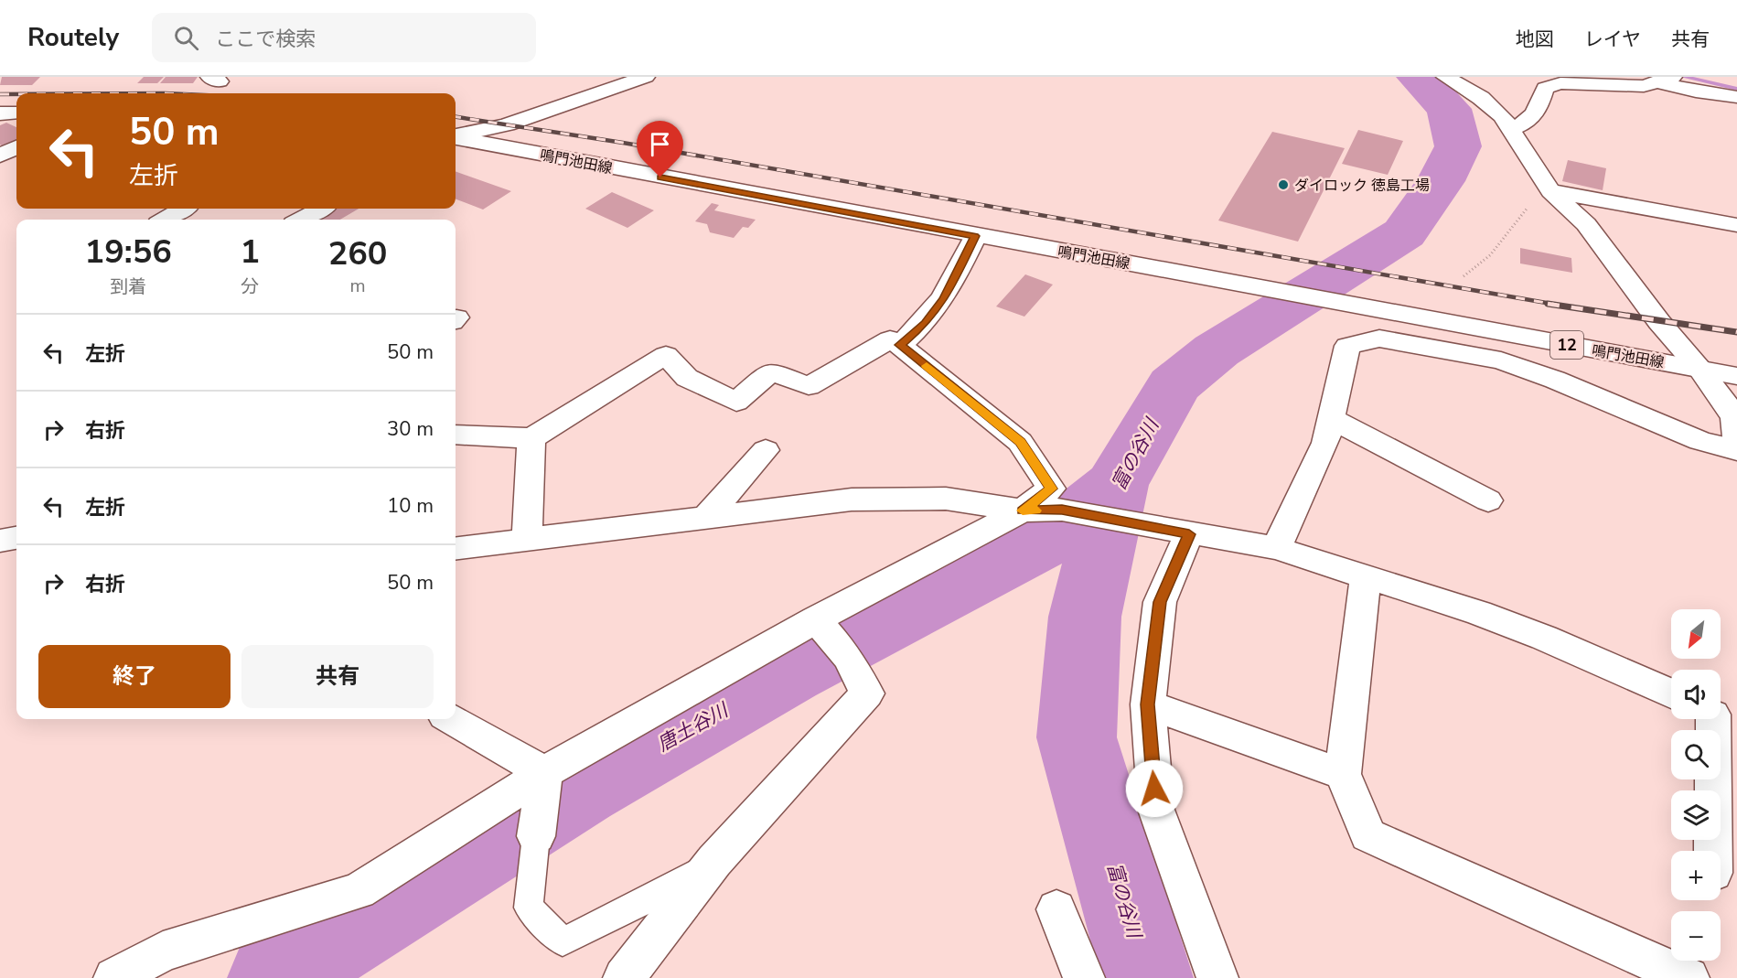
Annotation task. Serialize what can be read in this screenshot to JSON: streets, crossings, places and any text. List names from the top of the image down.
{
  "streets": {
    "street": ["鳴門池田線", "12"]
  },
  "water": ["富の谷川", "唐土谷川"],
  "places": ["ダイロック 徳島工場"],
  "north": "bottom left",
  "page": {
    "header": "Routely",
    "search": "ここで検索",
    "nav": ["地図", "レイヤ", "共有"],
    "turn": ["50 m", "左折"],
    "eta": [
      "19:56",
      "到着",
      "1",
      "分",
      "260",
      "m"
    ],
    "list": [
      {
        "name": "左折",
        "value": "50 m"
      },
      {
        "name": "右折",
        "value": "30 m"
      },
      {
        "name": "左折",
        "value": "10 m"
      },
      {
        "name": "右折",
        "value": "50 m"
      }
    ],
    "map_buttons": ["+", "−"],
    "buttons": ["終了", "共有"]
  }
}
